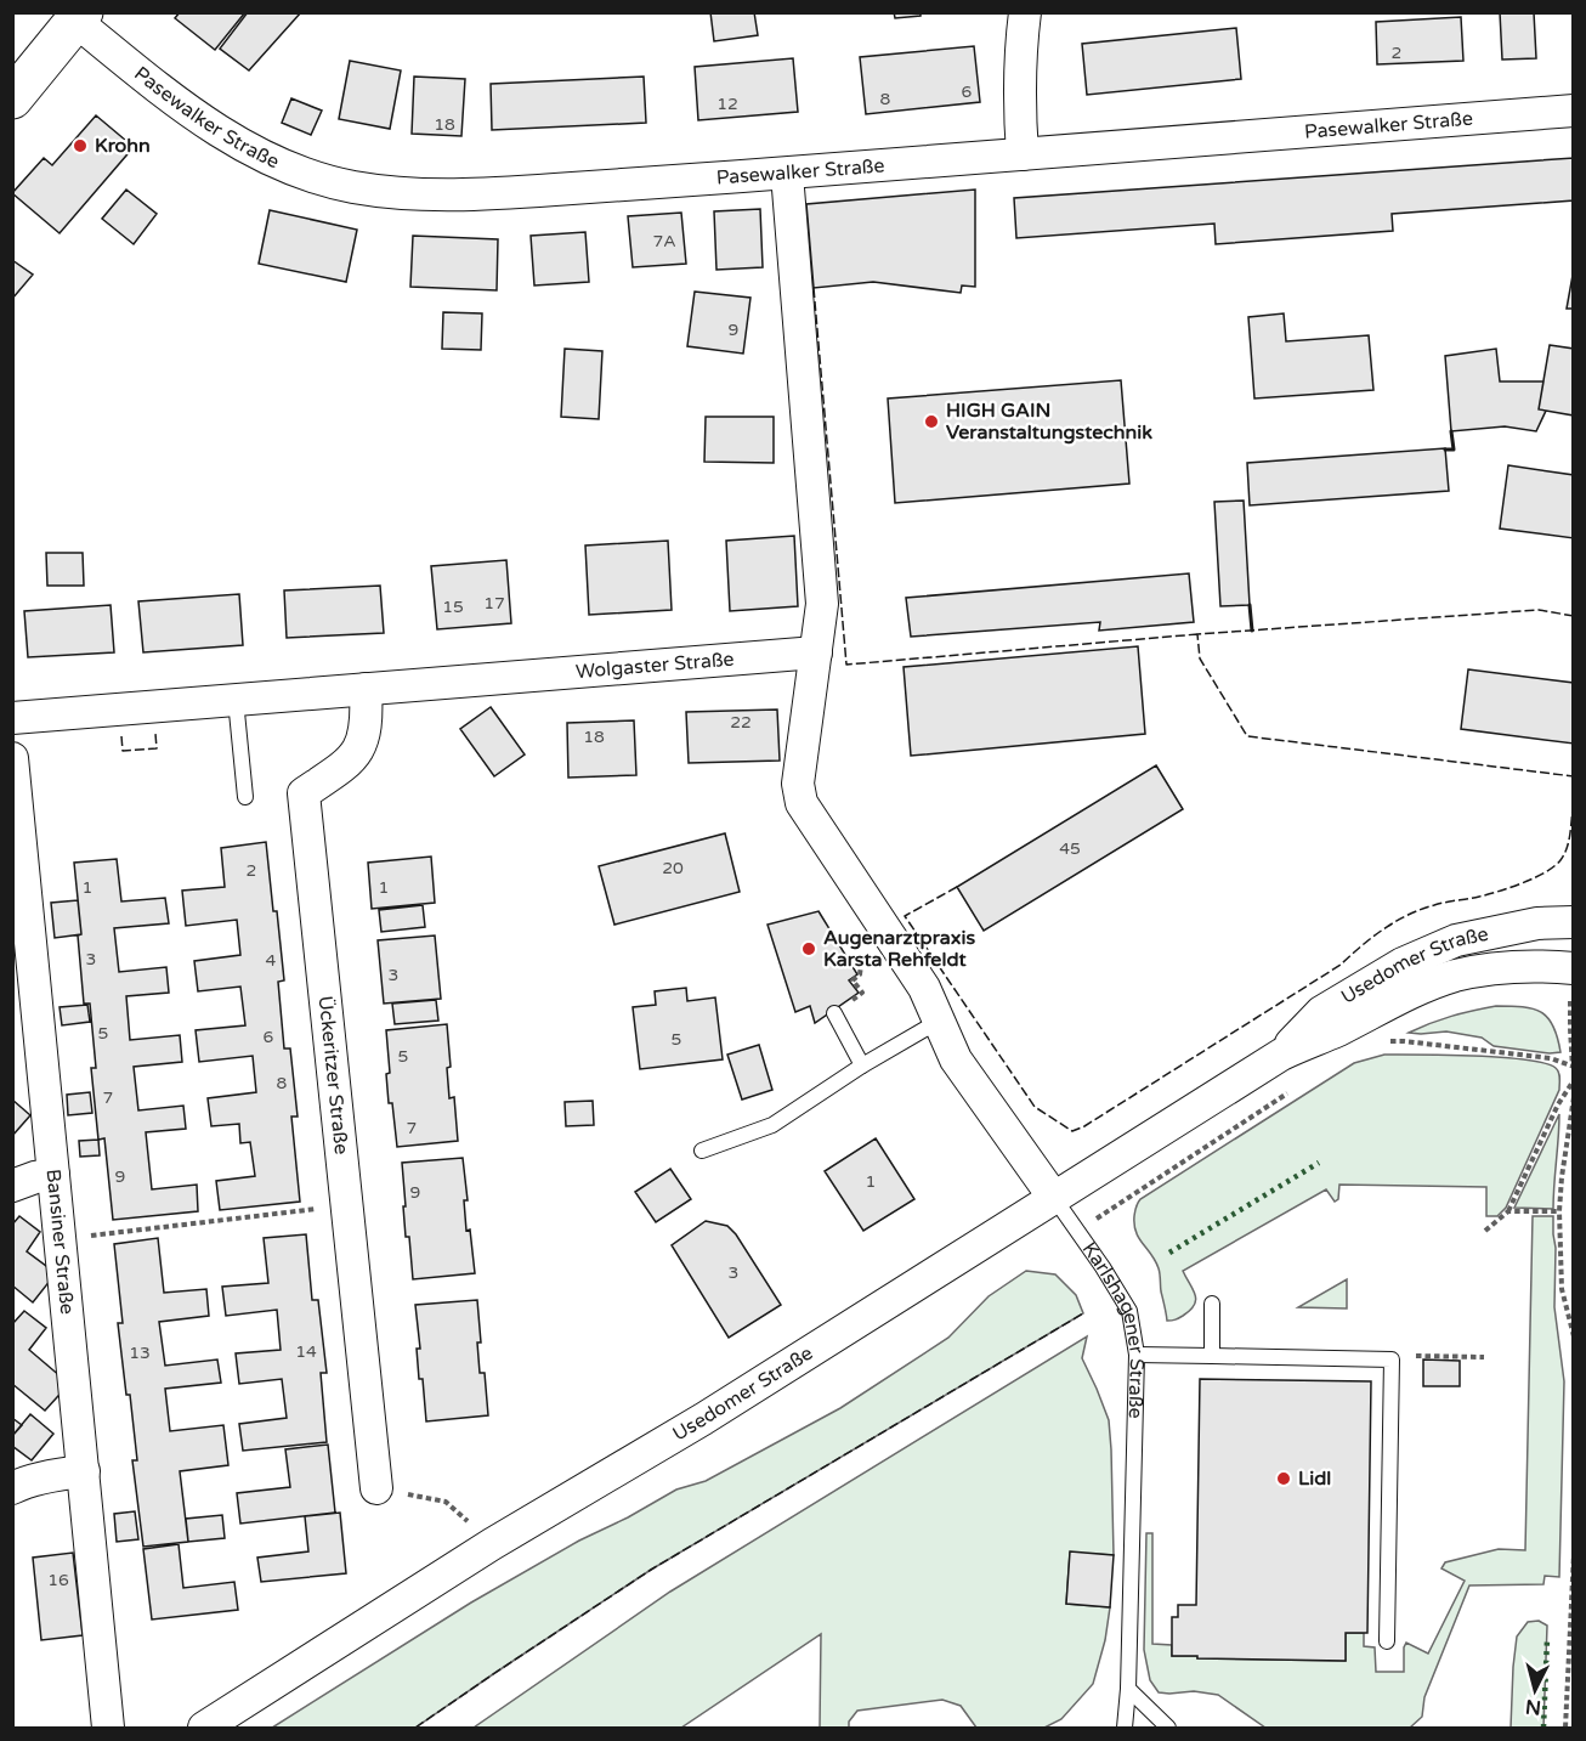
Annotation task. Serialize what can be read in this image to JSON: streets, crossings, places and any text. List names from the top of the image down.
{
  "streets": {
    "street": [
      "Pasewalker Straße",
      "Wolgaster Straße",
      "Usedomer Straße",
      "Ückeritzer Straße",
      "Bansiner Straße",
      "Karlshagener Straße"
    ]
  },
  "crossings": [
    ["Wolgaster Straße", "Ückeritzer Straße"],
    ["Wolgaster Straße", "Karlshagener Straße"],
    ["Usedomer Straße", "Karlshagener Straße"]
  ],
  "places": [
    "Krohn",
    "HIGH GAIN Veranstaltungstechnik",
    "Augenarztpraxis Karsta Rehfeldt",
    "Lidl"
  ],
  "house_numbers": [
    "2",
    "6",
    "8",
    "12",
    "18",
    "7A",
    "9",
    "17",
    "15",
    "22",
    "18",
    "45",
    "20",
    "2",
    "1",
    "1",
    "3",
    "4",
    "3",
    "5",
    "6",
    "5",
    "5",
    "8",
    "7",
    "7",
    "9",
    "1",
    "9",
    "3",
    "14",
    "13",
    "16"
  ],
  "north": "bottom"
}
